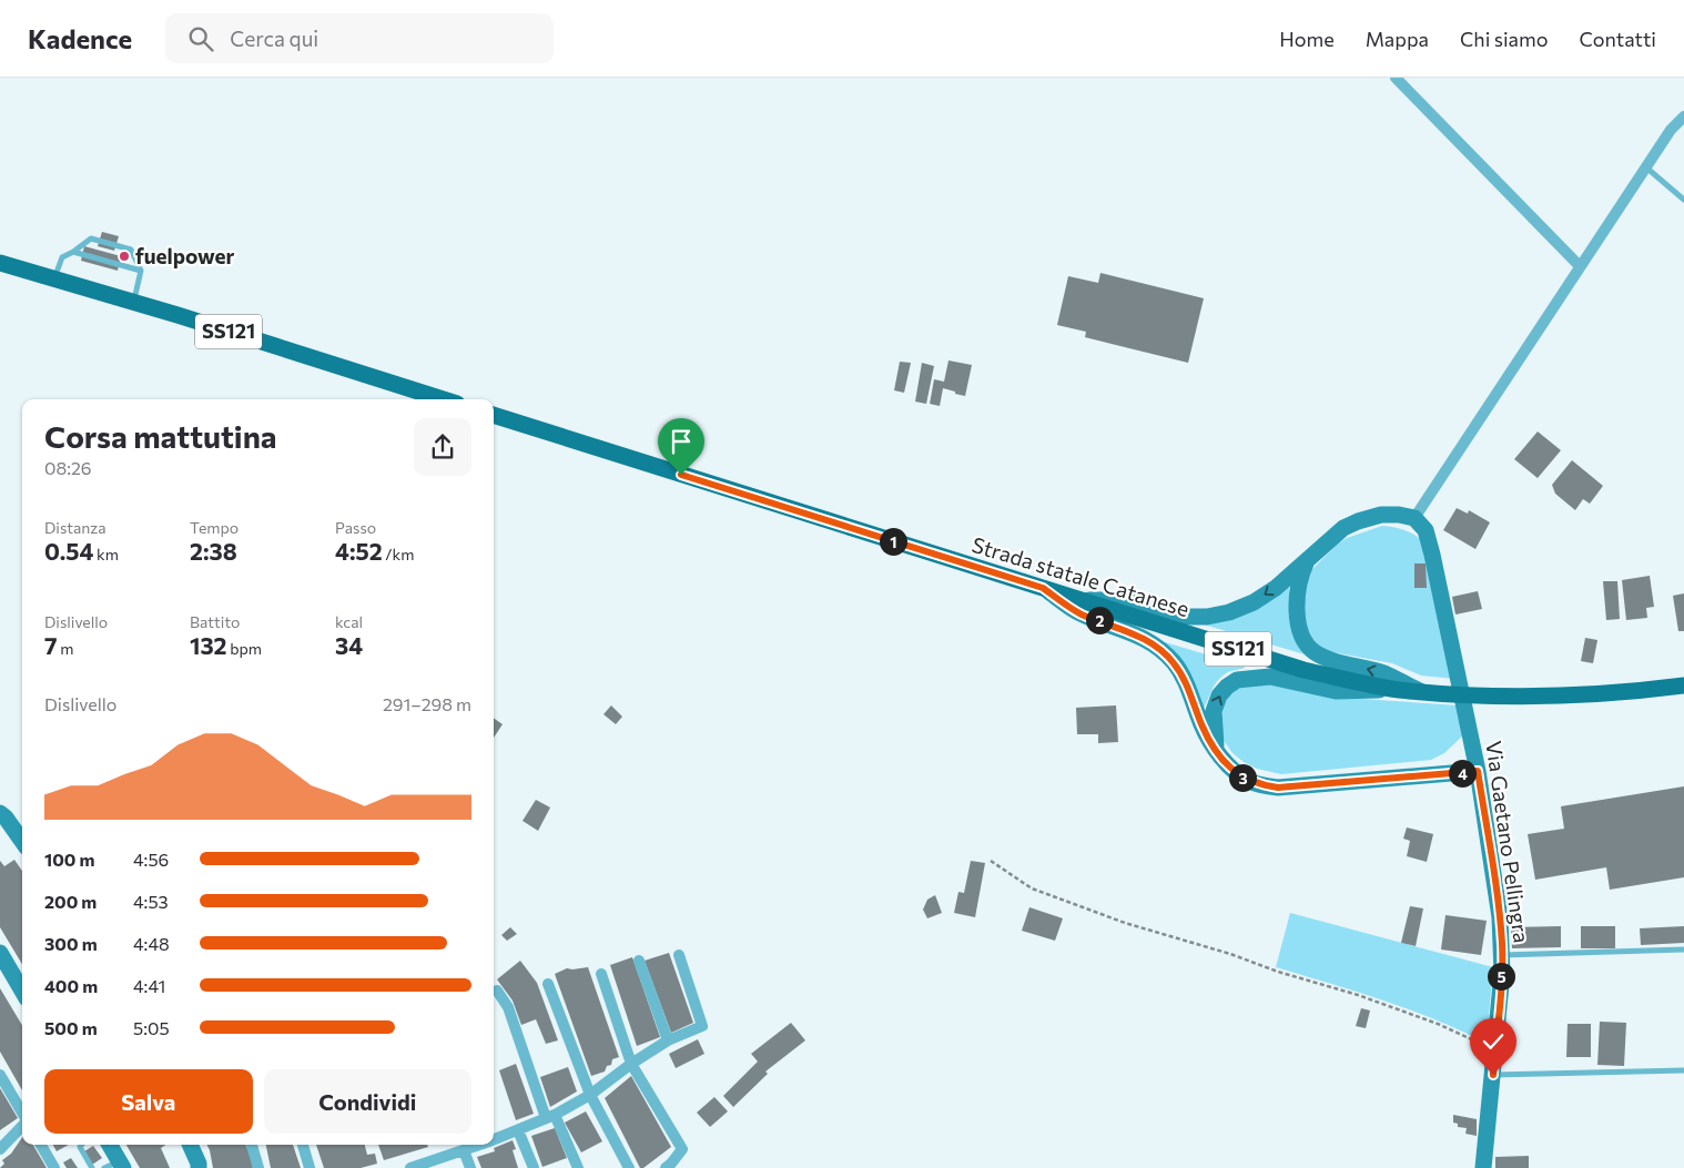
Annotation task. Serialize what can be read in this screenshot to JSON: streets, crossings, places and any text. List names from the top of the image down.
{
  "streets": {
    "main road": ["SS121", "Strada statale Catanese"],
    "street": ["Via Gaetano Pellingra"]
  },
  "places": ["fuelpower"],
  "page": {
    "header": "Kadence",
    "search": "Cerca qui",
    "nav": [
      "Home",
      "Mappa",
      "Chi siamo",
      "Contatti"
    ],
    "heading": ["Corsa mattutina", "08:26"],
    "stats": [
      ["Distanza", "0.54 km"],
      ["Tempo", "2:38"],
      ["Passo", "4:52 /km"],
      ["Dislivello", "7 m"],
      ["Battito", "132 bpm"],
      ["kcal", "34"]
    ],
    "pins": [
      "1",
      "2",
      "4",
      "3",
      "5"
    ],
    "chart": ["Dislivello", "291–298 m"],
    "list": [
      {
        "name": "100 m",
        "note": "4:56"
      },
      {
        "name": "200 m",
        "note": "4:53"
      },
      {
        "name": "300 m",
        "note": "4:48"
      },
      {
        "name": "400 m",
        "note": "4:41"
      },
      {
        "name": "500 m",
        "note": "5:05"
      }
    ],
    "buttons": ["Salva", "Condividi"]
  }
}
